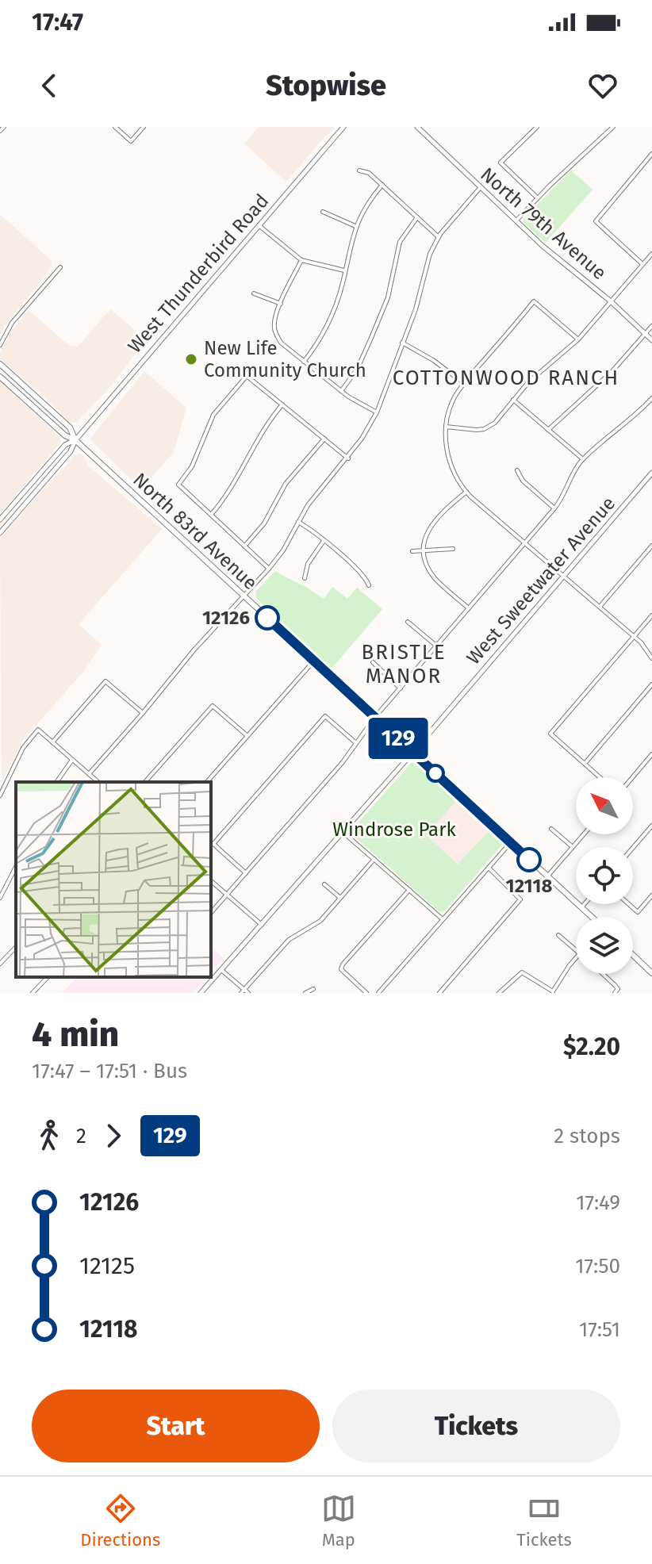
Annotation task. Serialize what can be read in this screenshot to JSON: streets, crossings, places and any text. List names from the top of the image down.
{
  "streets": {
    "main road": ["North 83rd Avenue"],
    "street": ["North 79th Avenue", "West Thunderbird Road", "West Sweetwater Avenue"]
  },
  "crossings": [
    ["West Thunderbird Road", "North 83rd Avenue"],
    ["North 83rd Avenue", "West Sweetwater Avenue"]
  ],
  "districts": ["COTTONWOOD RANCH", "BRISTLE MANOR"],
  "parks": ["Windrose Park"],
  "places": ["New Life Community Church", "12126", "12118"],
  "lines": ["bus line 129"],
  "north": "top left",
  "page": {
    "status": "17:47",
    "header": "Stopwise",
    "on_map": "129",
    "heading": ["4 min", "17:47 – 17:51 · Bus", "$2.20"],
    "legs": ["2", "129", "2 stops"],
    "list": [
      {
        "name": "12126",
        "value": "17:49"
      },
      {
        "name": "12125",
        "value": "17:50"
      },
      {
        "name": "12118",
        "value": "17:51"
      }
    ],
    "buttons": ["Start", "Tickets"],
    "tabs": ["Directions", "Map", "Tickets"]
  }
}
